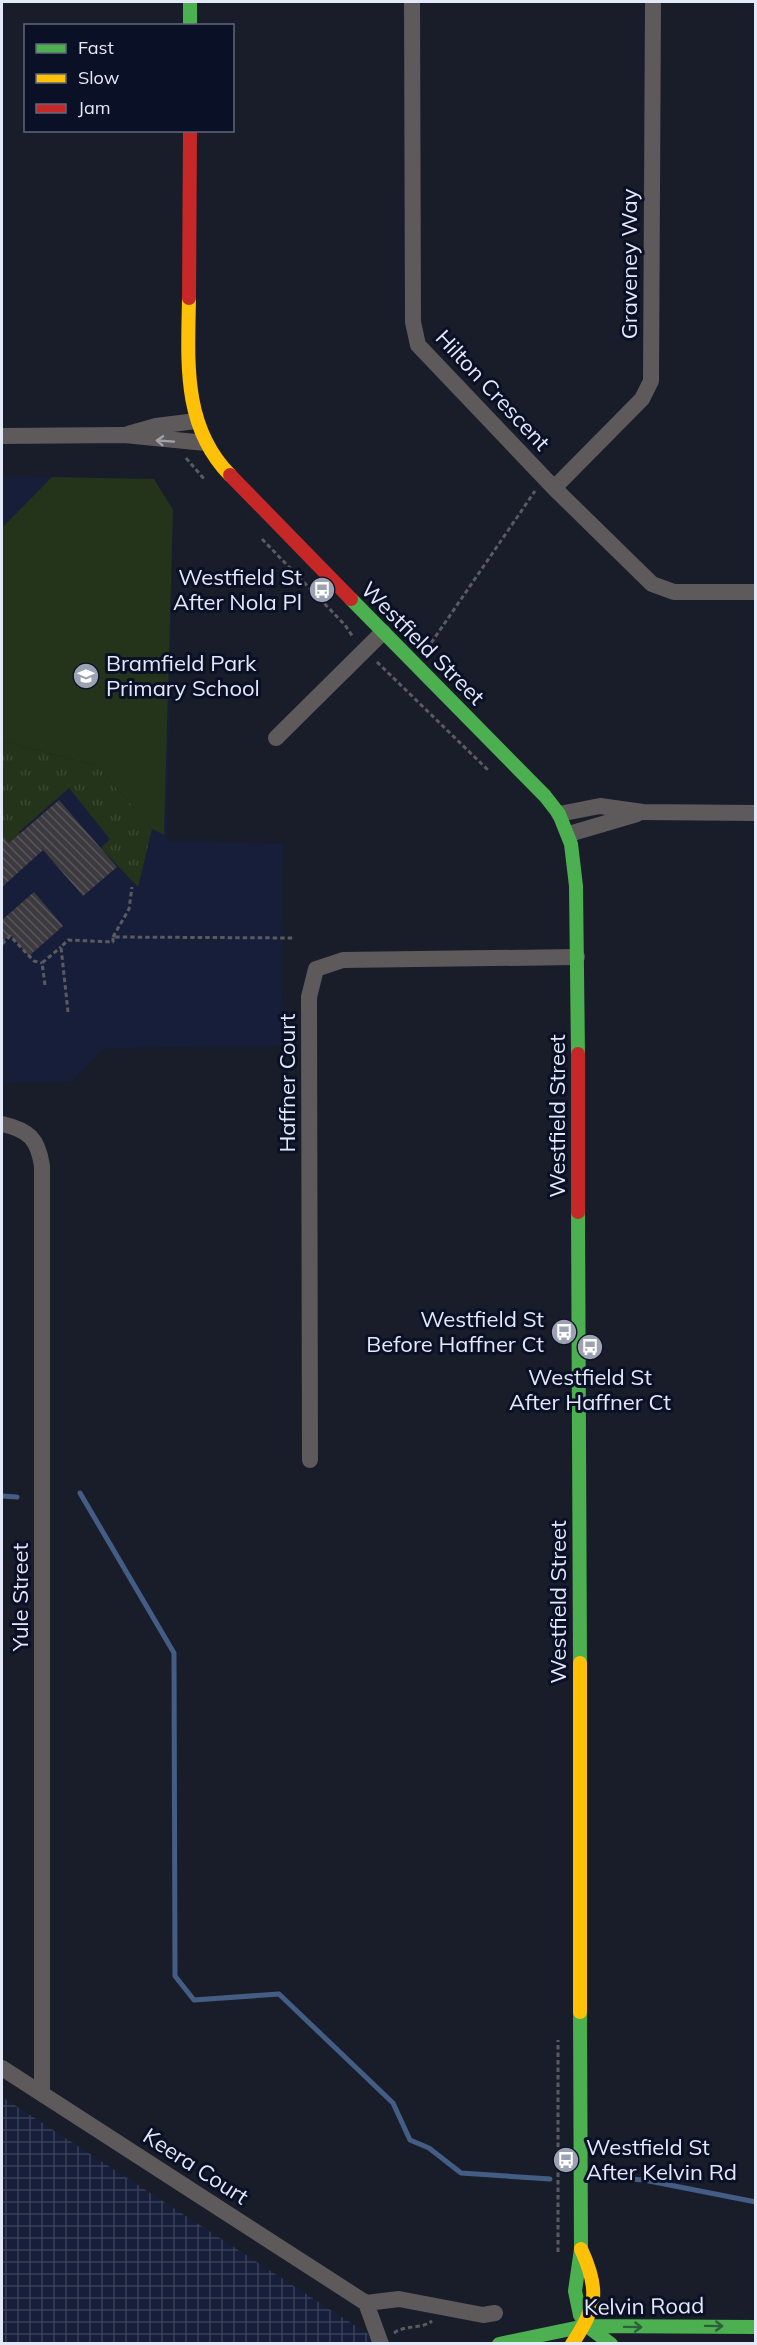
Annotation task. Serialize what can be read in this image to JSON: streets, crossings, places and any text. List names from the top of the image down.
{
  "streets": {
    "main road": ["Westfield Street", "Kelvin Road"],
    "street": [
      "Graveney Way",
      "Hilton Crescent",
      "Haffner Court",
      "Yule Street",
      "Keera Court"
    ]
  },
  "crossings": [
    ["Graveney Way", "Hilton Crescent"],
    ["Westfield Street", "Haffner Court"],
    ["Westfield Street", "Kelvin Road"],
    ["Yule Street", "Keera Court"]
  ],
  "one_way": ["Kelvin Road"],
  "places": {
    "bus stop": [
      "Westfield St After Nola Pl",
      "Westfield St Before Haffner Ct",
      "Westfield St After Haffner Ct",
      "Westfield St After Kelvin Rd"
    ],
    "school or university": ["Bramfield Park Primary School"]
  },
  "legend": ["Fast", "Slow", "Jam"]
}
